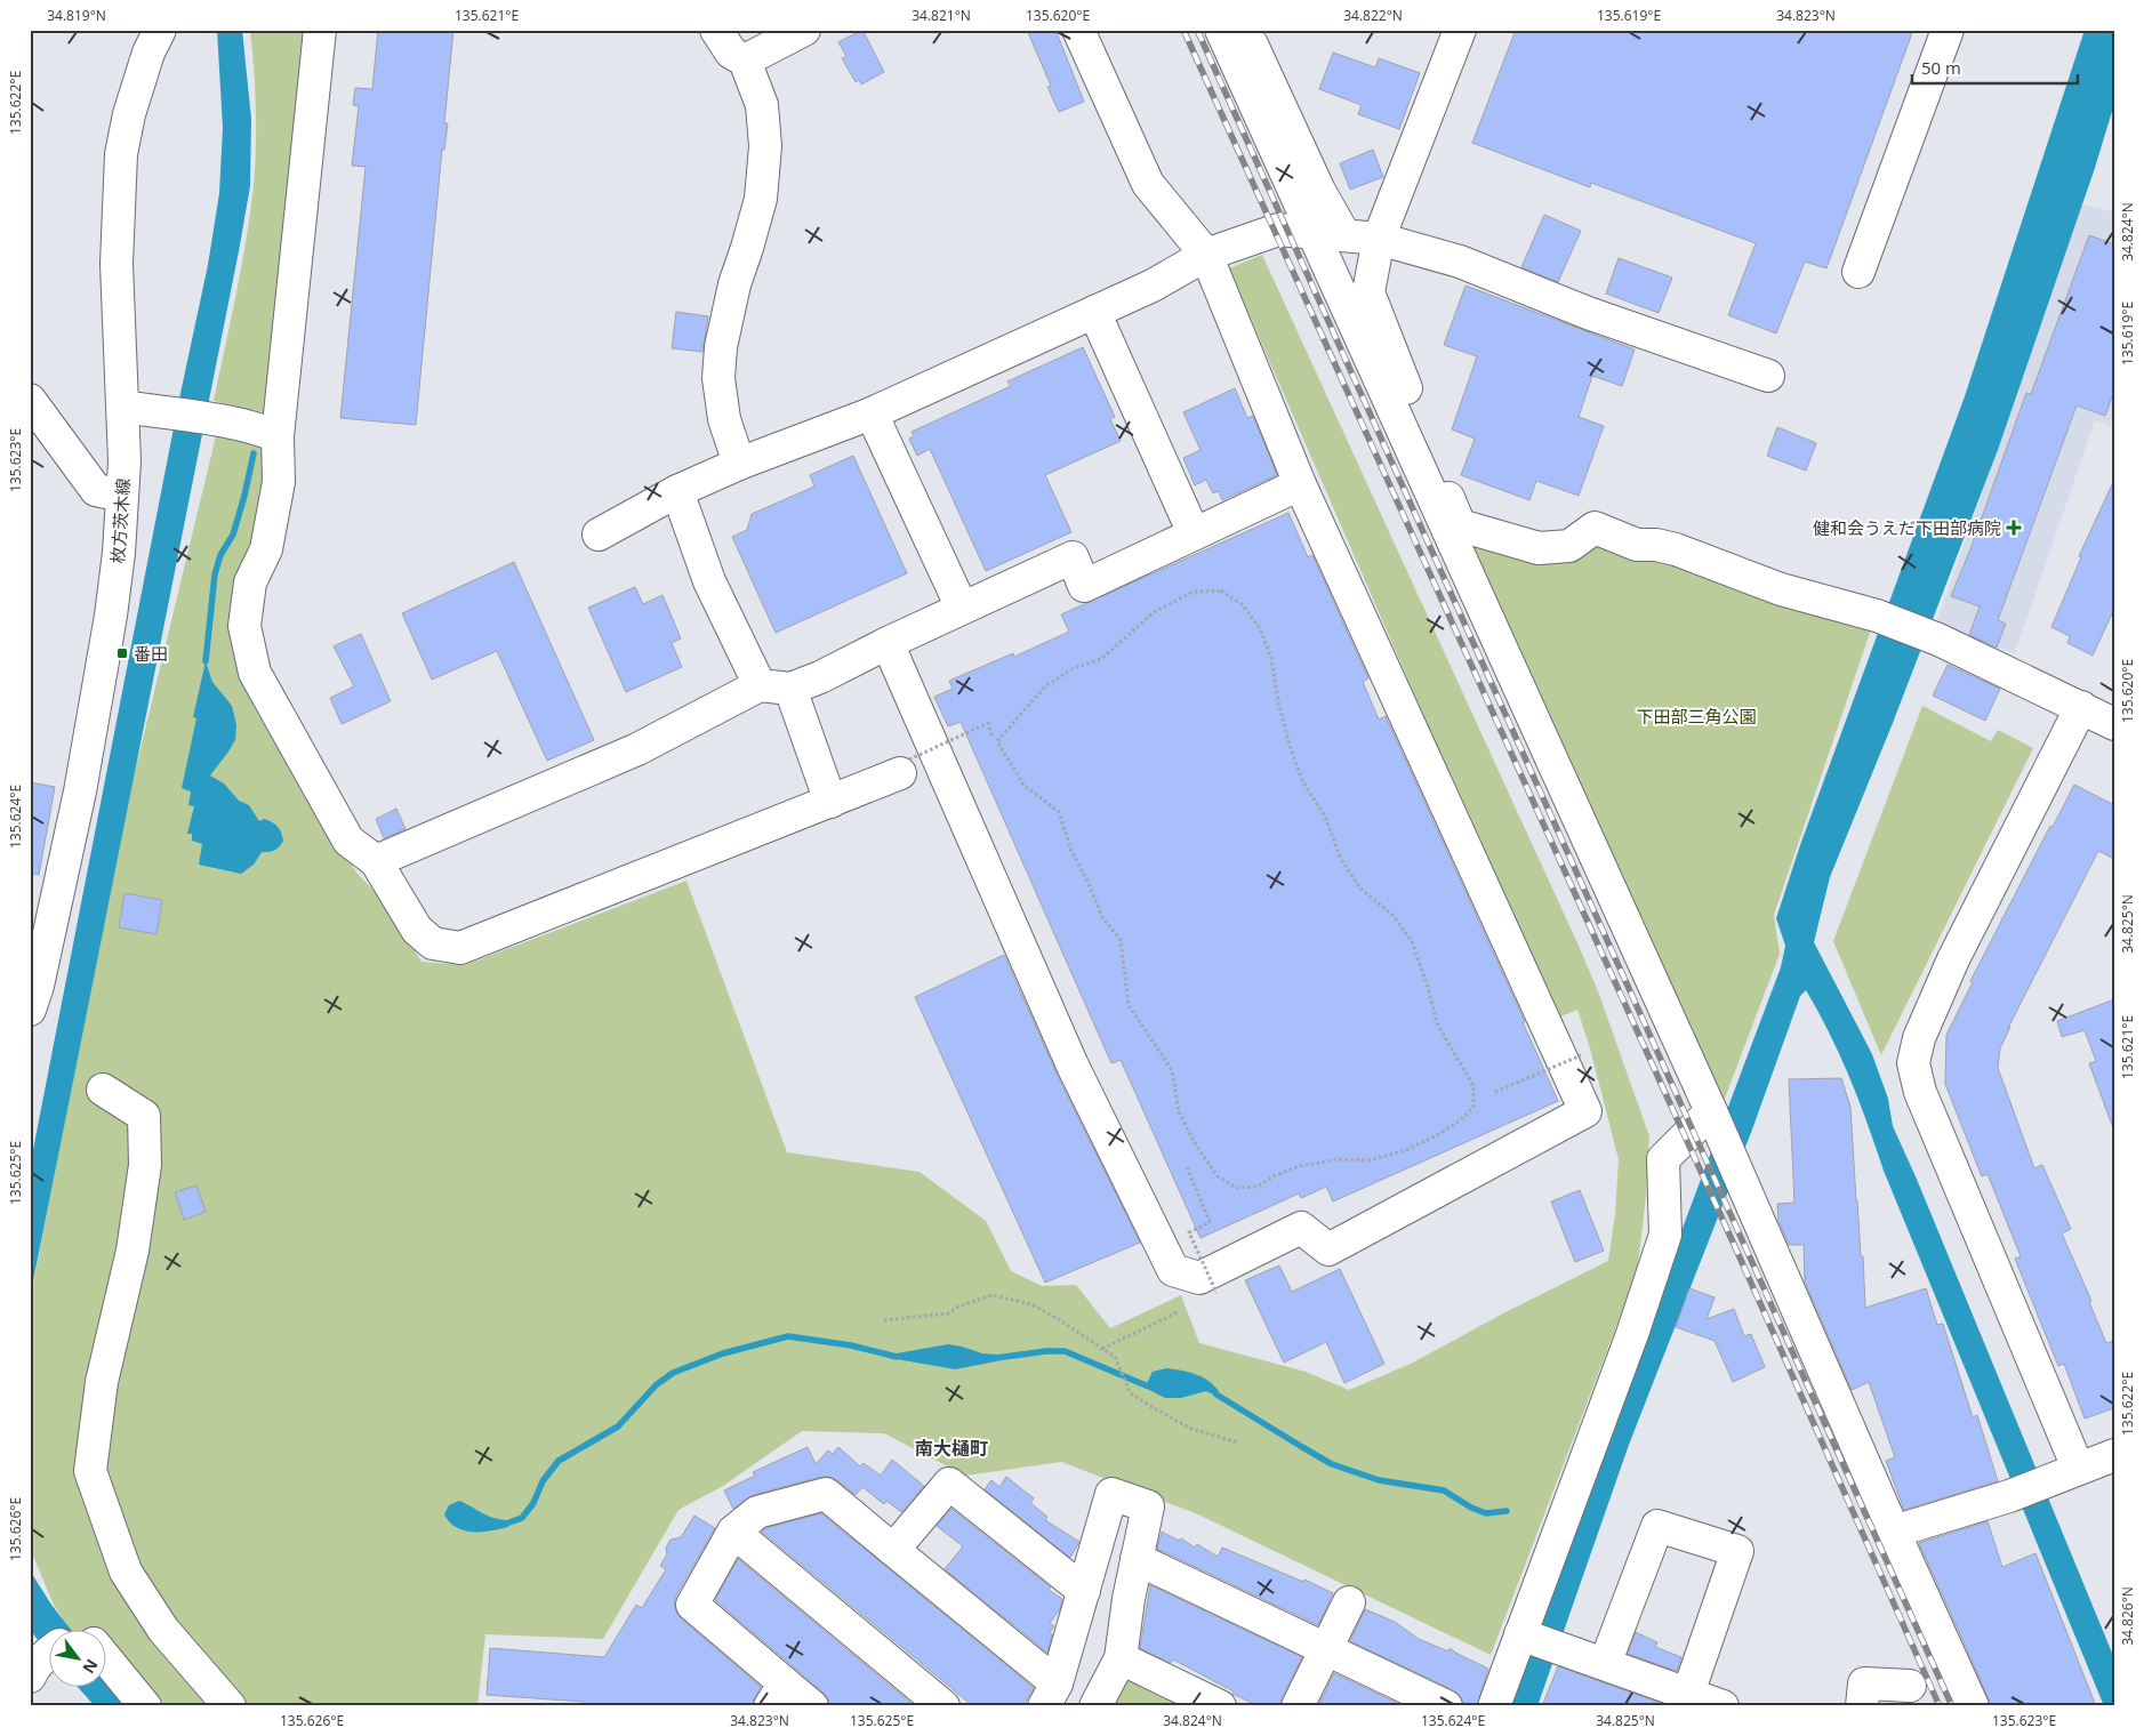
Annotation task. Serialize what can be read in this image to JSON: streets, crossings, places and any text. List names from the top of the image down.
{
  "streets": {
    "street": ["枚方茨木線"]
  },
  "districts": ["南大樋町"],
  "parks": ["下田部三角公園"],
  "places": {
    "health": ["健和会うえだ下田部病院"],
    "transit": ["番田"]
  },
  "scale_bar": "50 m",
  "north": "bottom right",
  "coordinates": [
    "34.819°N",
    "135.621°E",
    "34.821°N",
    "135.620°E",
    "34.822°N",
    "135.619°E",
    "34.823°N",
    "135.622°E",
    "34.824°N",
    "135.623°E",
    "135.624°E",
    "34.825°N",
    "135.625°E",
    "135.626°E",
    "34.826°N"
  ]
}
